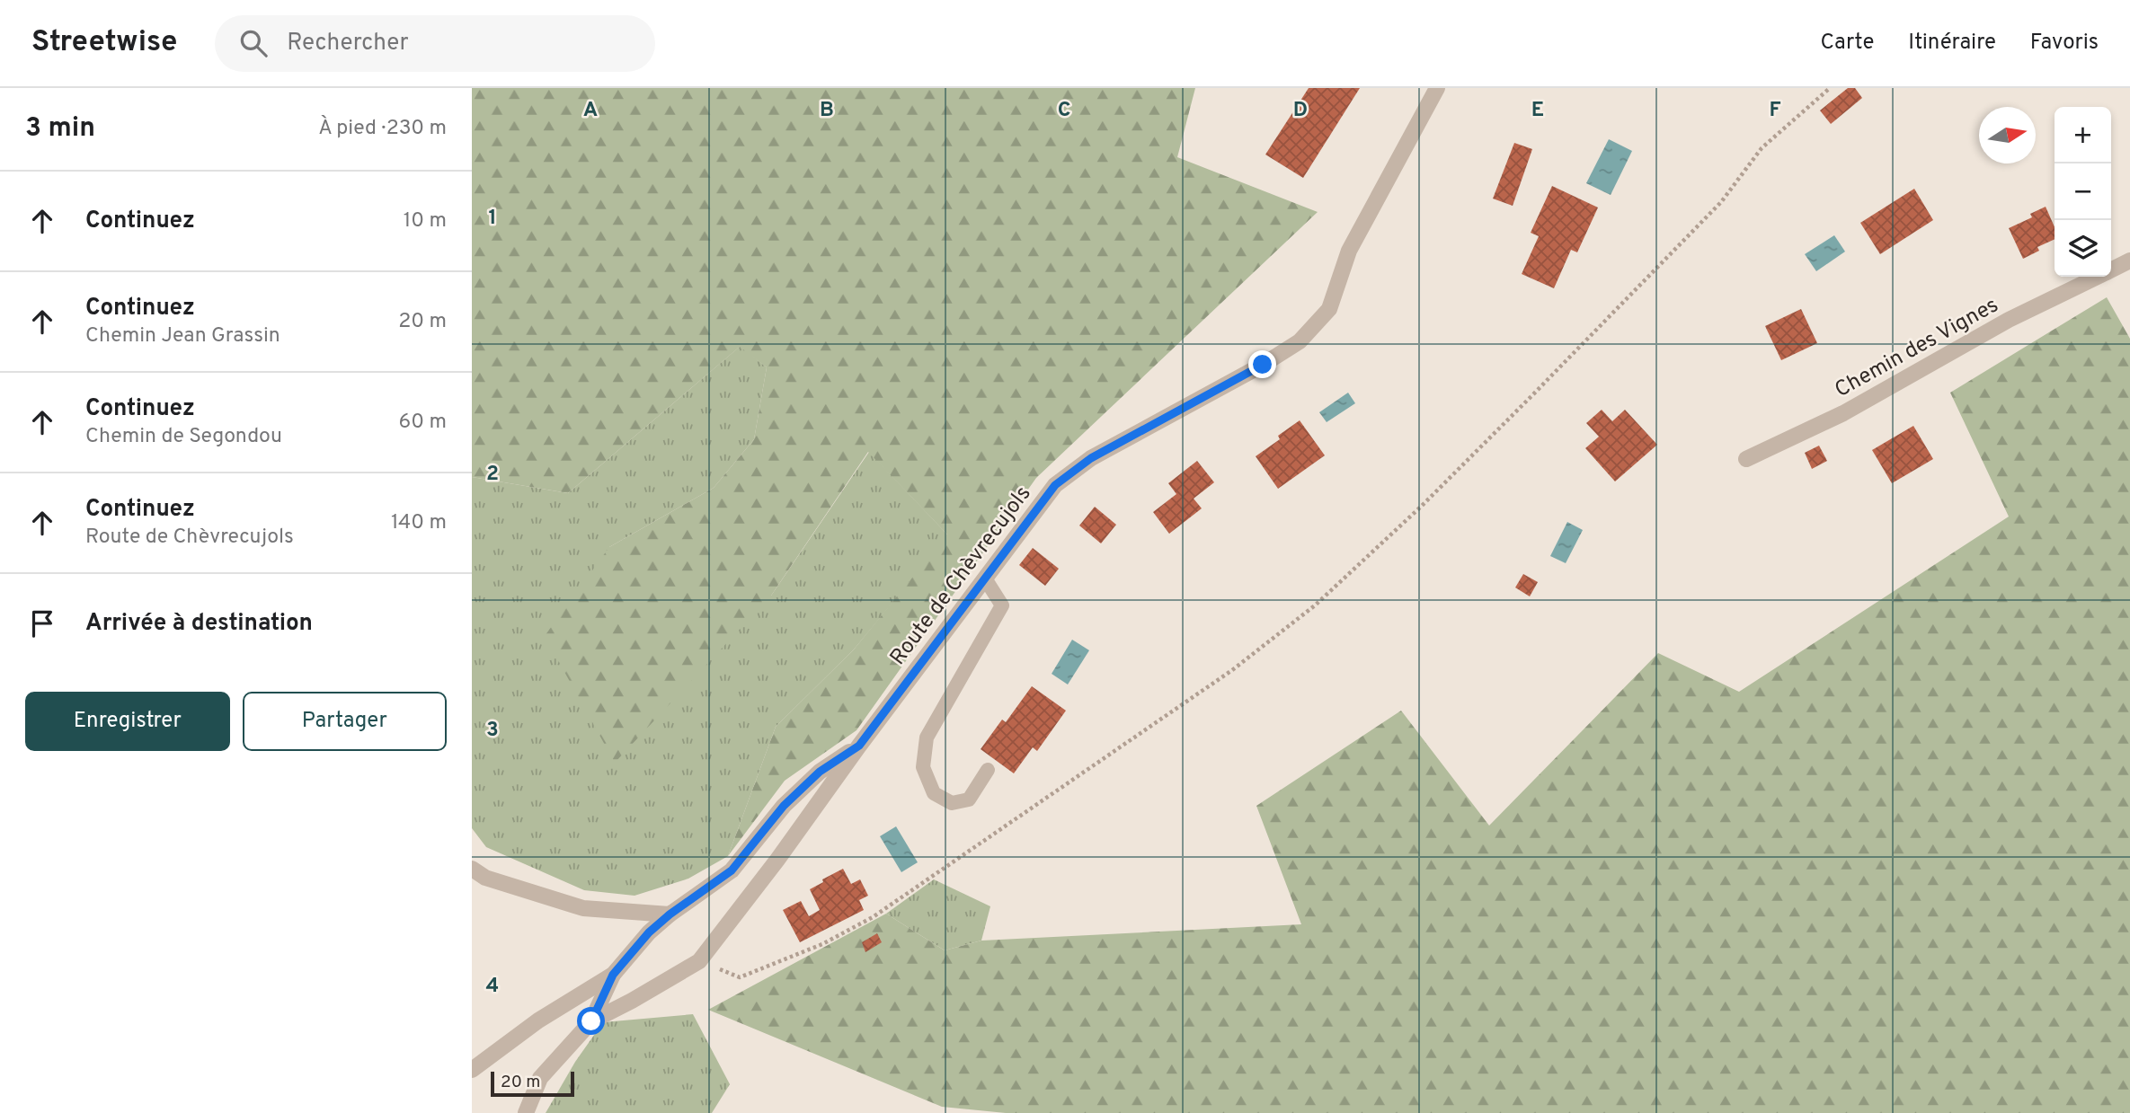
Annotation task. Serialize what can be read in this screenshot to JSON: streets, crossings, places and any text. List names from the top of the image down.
{
  "streets": {
    "street": ["Chemin des Vignes", "Route de Chèvrecujols"]
  },
  "scale_bar": "20 m",
  "north": "right",
  "page": {
    "header": "Streetwise",
    "search": "Rechercher",
    "nav": ["Carte", "Itinéraire", "Favoris"],
    "heading": ["3 min", "À pied · 230 m"],
    "map_buttons": ["+", "−"],
    "list": [
      ["Continuez", "10 m"],
      ["Continuez", "Chemin Jean Grassin", "20 m"],
      ["Continuez", "Chemin de Segondou", "60 m"],
      ["Continuez", "Route de Chèvrecujols", "140 m"],
      "Arrivée à destination"
    ],
    "buttons": ["Enregistrer", "Partager"],
    "scale": "20 m"
  },
  "grid": {
    "columns": [
      "A",
      "B",
      "C",
      "D",
      "E",
      "F"
    ],
    "rows": [
      "1",
      "2",
      "3",
      "4"
    ]
  }
}
